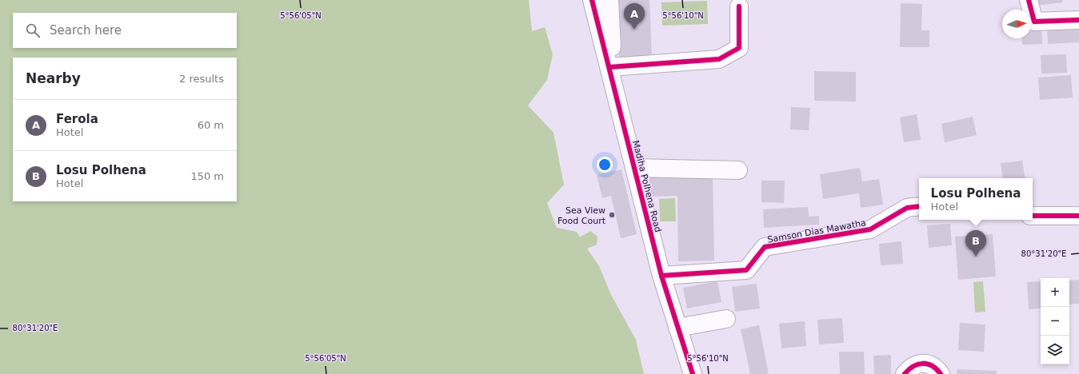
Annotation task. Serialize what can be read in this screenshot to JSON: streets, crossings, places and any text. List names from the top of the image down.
{
  "streets": {
    "street": ["Madiha Polhena Road", "Samson Dias Mawatha"]
  },
  "crossings": [
    ["Madiha Polhena Road", "Samson Dias Mawatha"]
  ],
  "places": ["Sea View Food Court"],
  "north": "right",
  "page": {
    "pins": ["A", "B"],
    "search": "Search here",
    "heading": ["Nearby", "2 results"],
    "list": [
      {
        "mark": "A",
        "name": "Ferola",
        "note": "Hotel",
        "value": "60 m"
      },
      {
        "mark": "B",
        "name": "Losu Polhena",
        "note": "Hotel",
        "value": "150 m"
      }
    ],
    "popup": ["Losu Polhena", "Hotel"],
    "map_buttons": ["+", "−"]
  },
  "coordinates": ["5°56'05\"N", "5°56'10\"N", "80°31'20\"E"]
}
